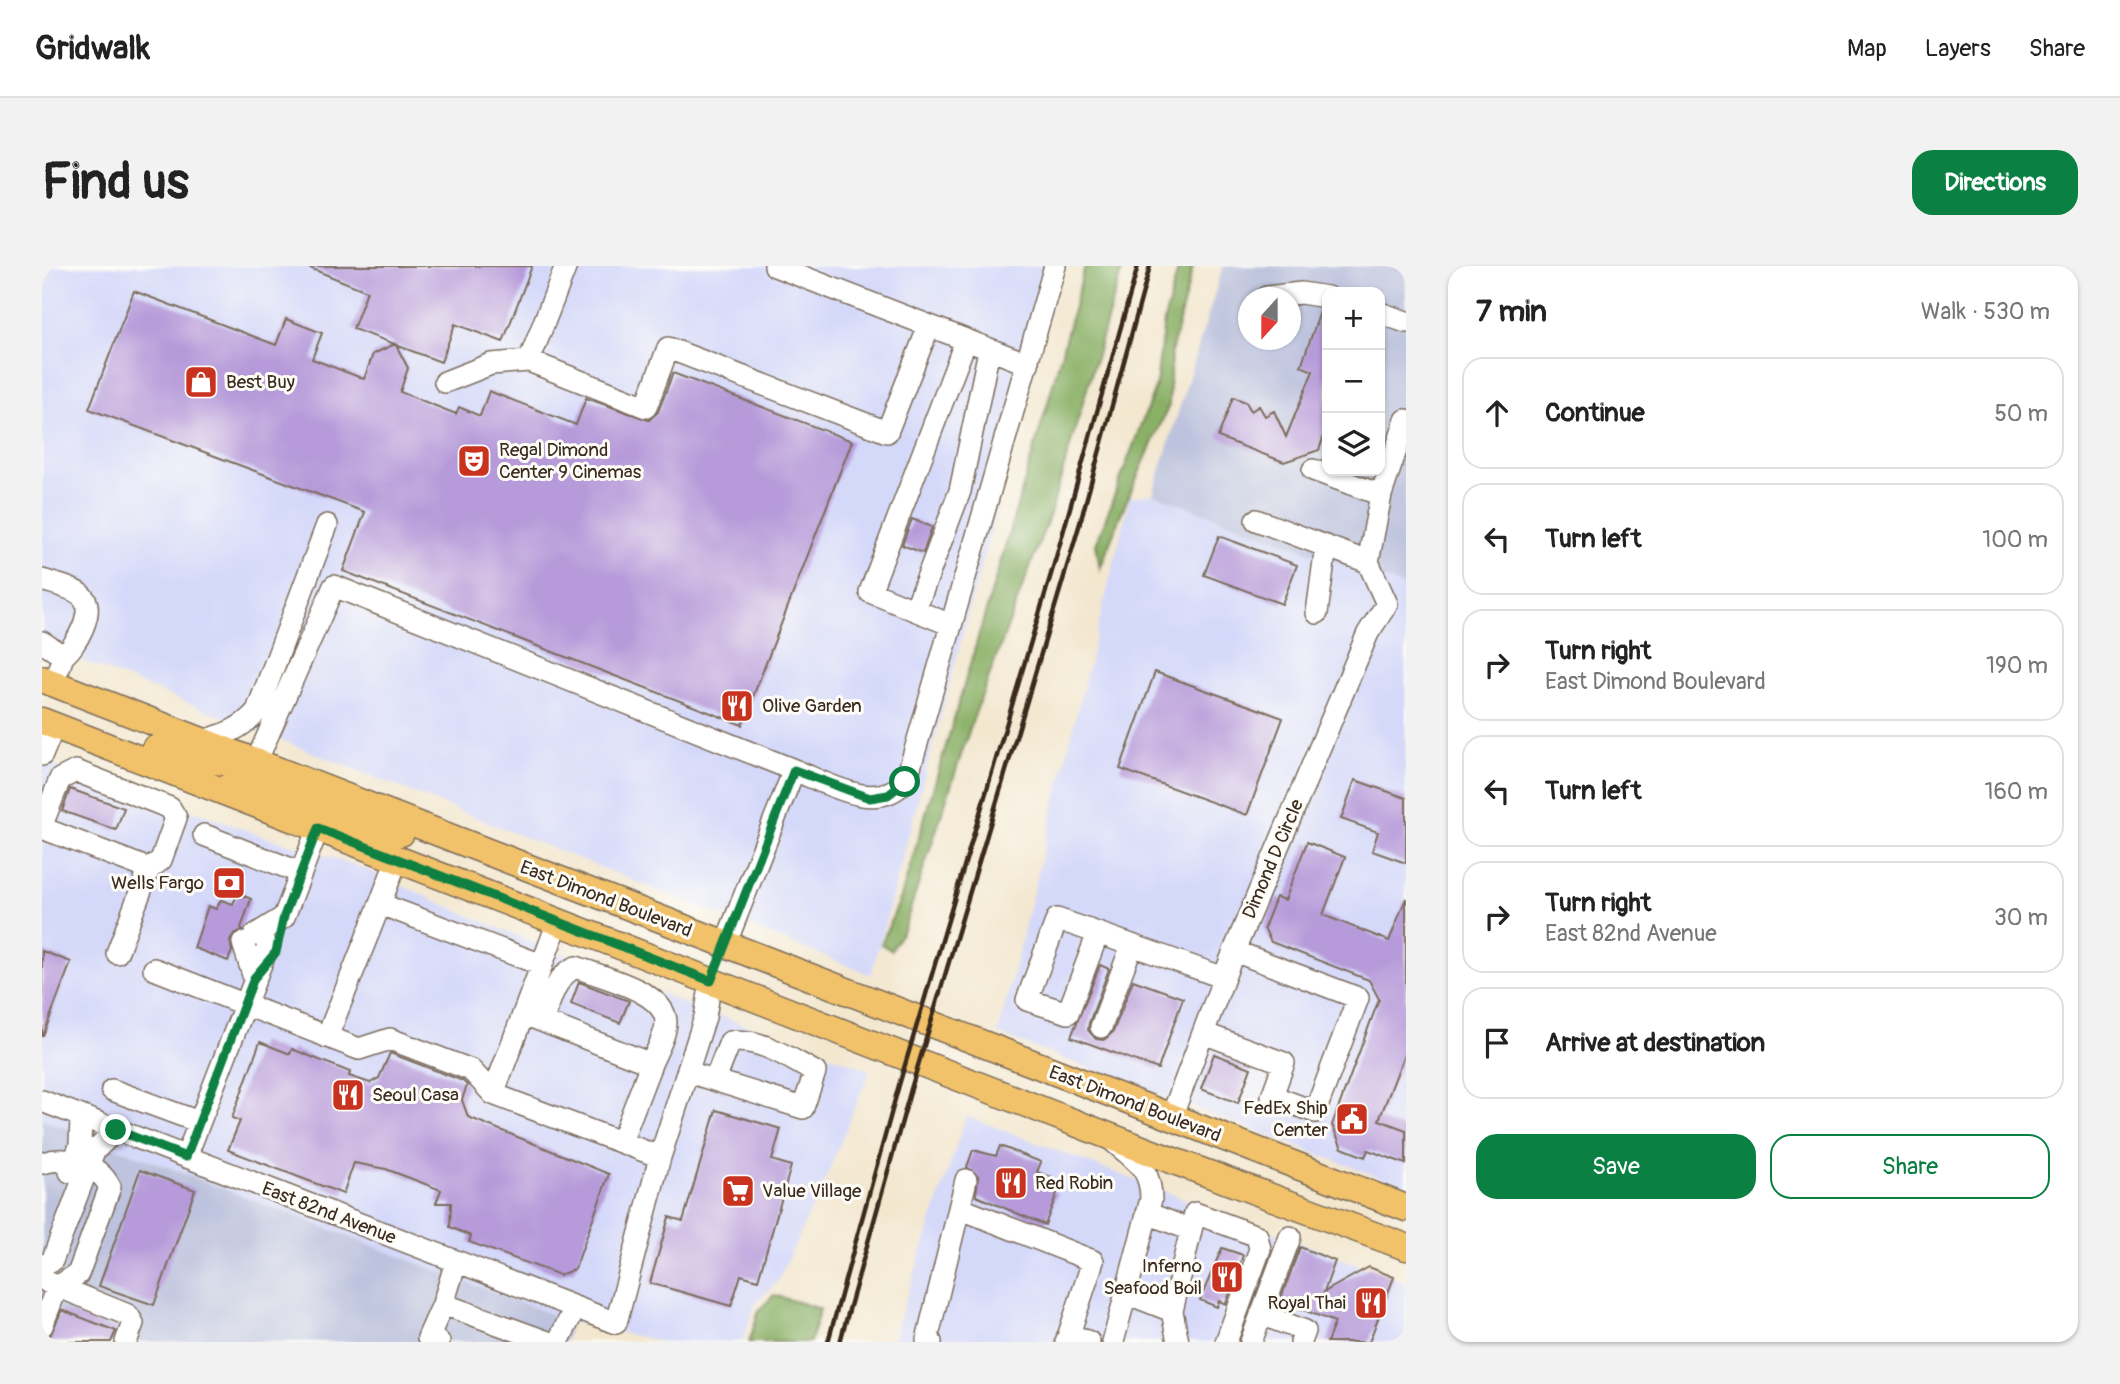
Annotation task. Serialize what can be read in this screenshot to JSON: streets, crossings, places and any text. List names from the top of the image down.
{
  "streets": {
    "main road": ["East Dimond Boulevard"],
    "street": ["Dimond D Circle", "East 82nd Avenue"]
  },
  "crossings": [
    ["Dimond D Circle", "East Dimond Boulevard"]
  ],
  "places": {
    "shop": ["Best Buy"],
    "theatre": ["Regal Dimond Center 9 Cinemas"],
    "restaurant": [
      "Olive Garden",
      "Seoul Casa",
      "Red Robin",
      "Inferno Seafood Boil",
      "Royal Thai"
    ],
    "bank": ["Wells Fargo"],
    "public building": ["FedEx Ship Center"],
    "supermarket": ["Value Village"]
  },
  "north": "bottom",
  "page": {
    "header": "Gridwalk",
    "nav": ["Map", "Layers", "Share"],
    "buttons": [
      "Directions",
      ["Save", "Share"]
    ],
    "title": "Find us",
    "heading": ["7 min", "Walk · 530 m"],
    "map_buttons": ["+", "−"],
    "list": [
      ["Continue", "50 m"],
      ["Turn left", "100 m"],
      ["Turn right", "East Dimond Boulevard", "190 m"],
      ["Turn left", "160 m"],
      ["Turn right", "East 82nd Avenue", "30 m"],
      "Arrive at destination"
    ]
  }
}
